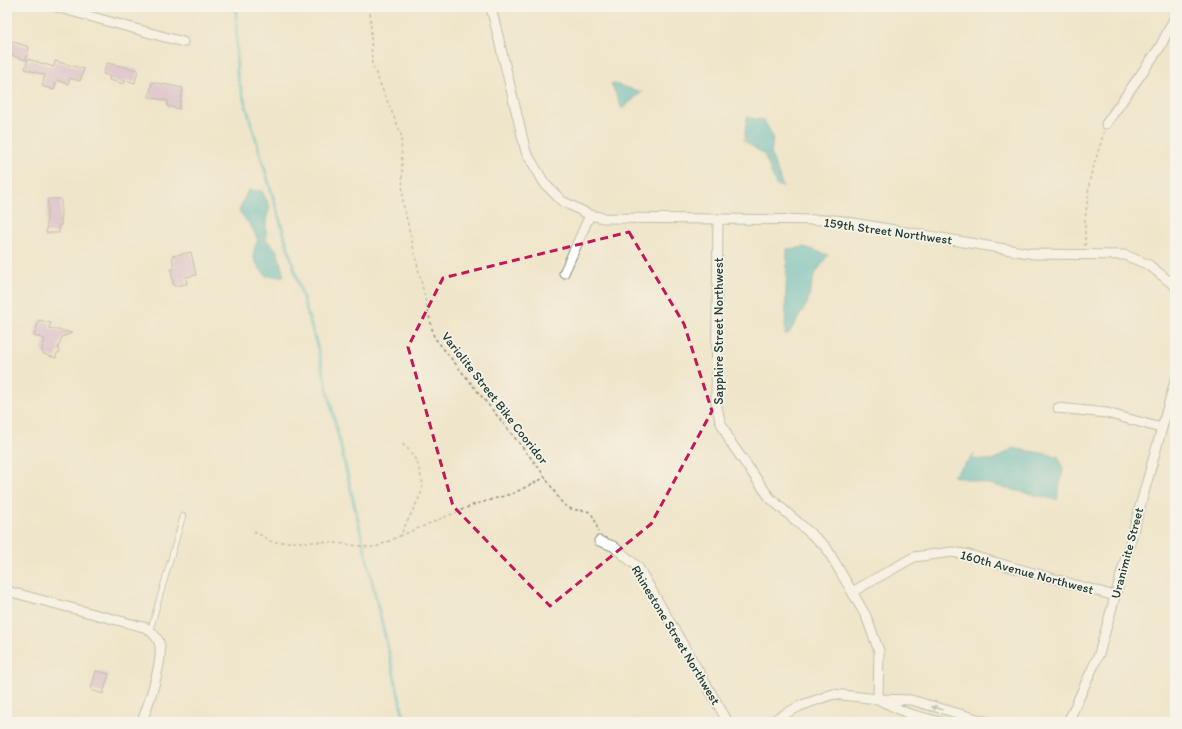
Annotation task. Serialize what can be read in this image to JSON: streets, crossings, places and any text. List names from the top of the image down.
{
  "streets": {
    "street": [
      "159th Street Northwest",
      "Sapphire Street Northwest",
      "Uranimite Street",
      "160th Avenue Northwest",
      "Rhinestone Street Northwest"
    ],
    "path": ["Variolite Street Bike Cooridor"]
  },
  "crossings": [
    ["159th Street Northwest", "Sapphire Street Northwest"],
    ["Sapphire Street Northwest", "160th Avenue Northwest"],
    ["Variolite Street Bike Cooridor", "Rhinestone Street Northwest"],
    ["Uranimite Street", "160th Avenue Northwest"]
  ]
}
